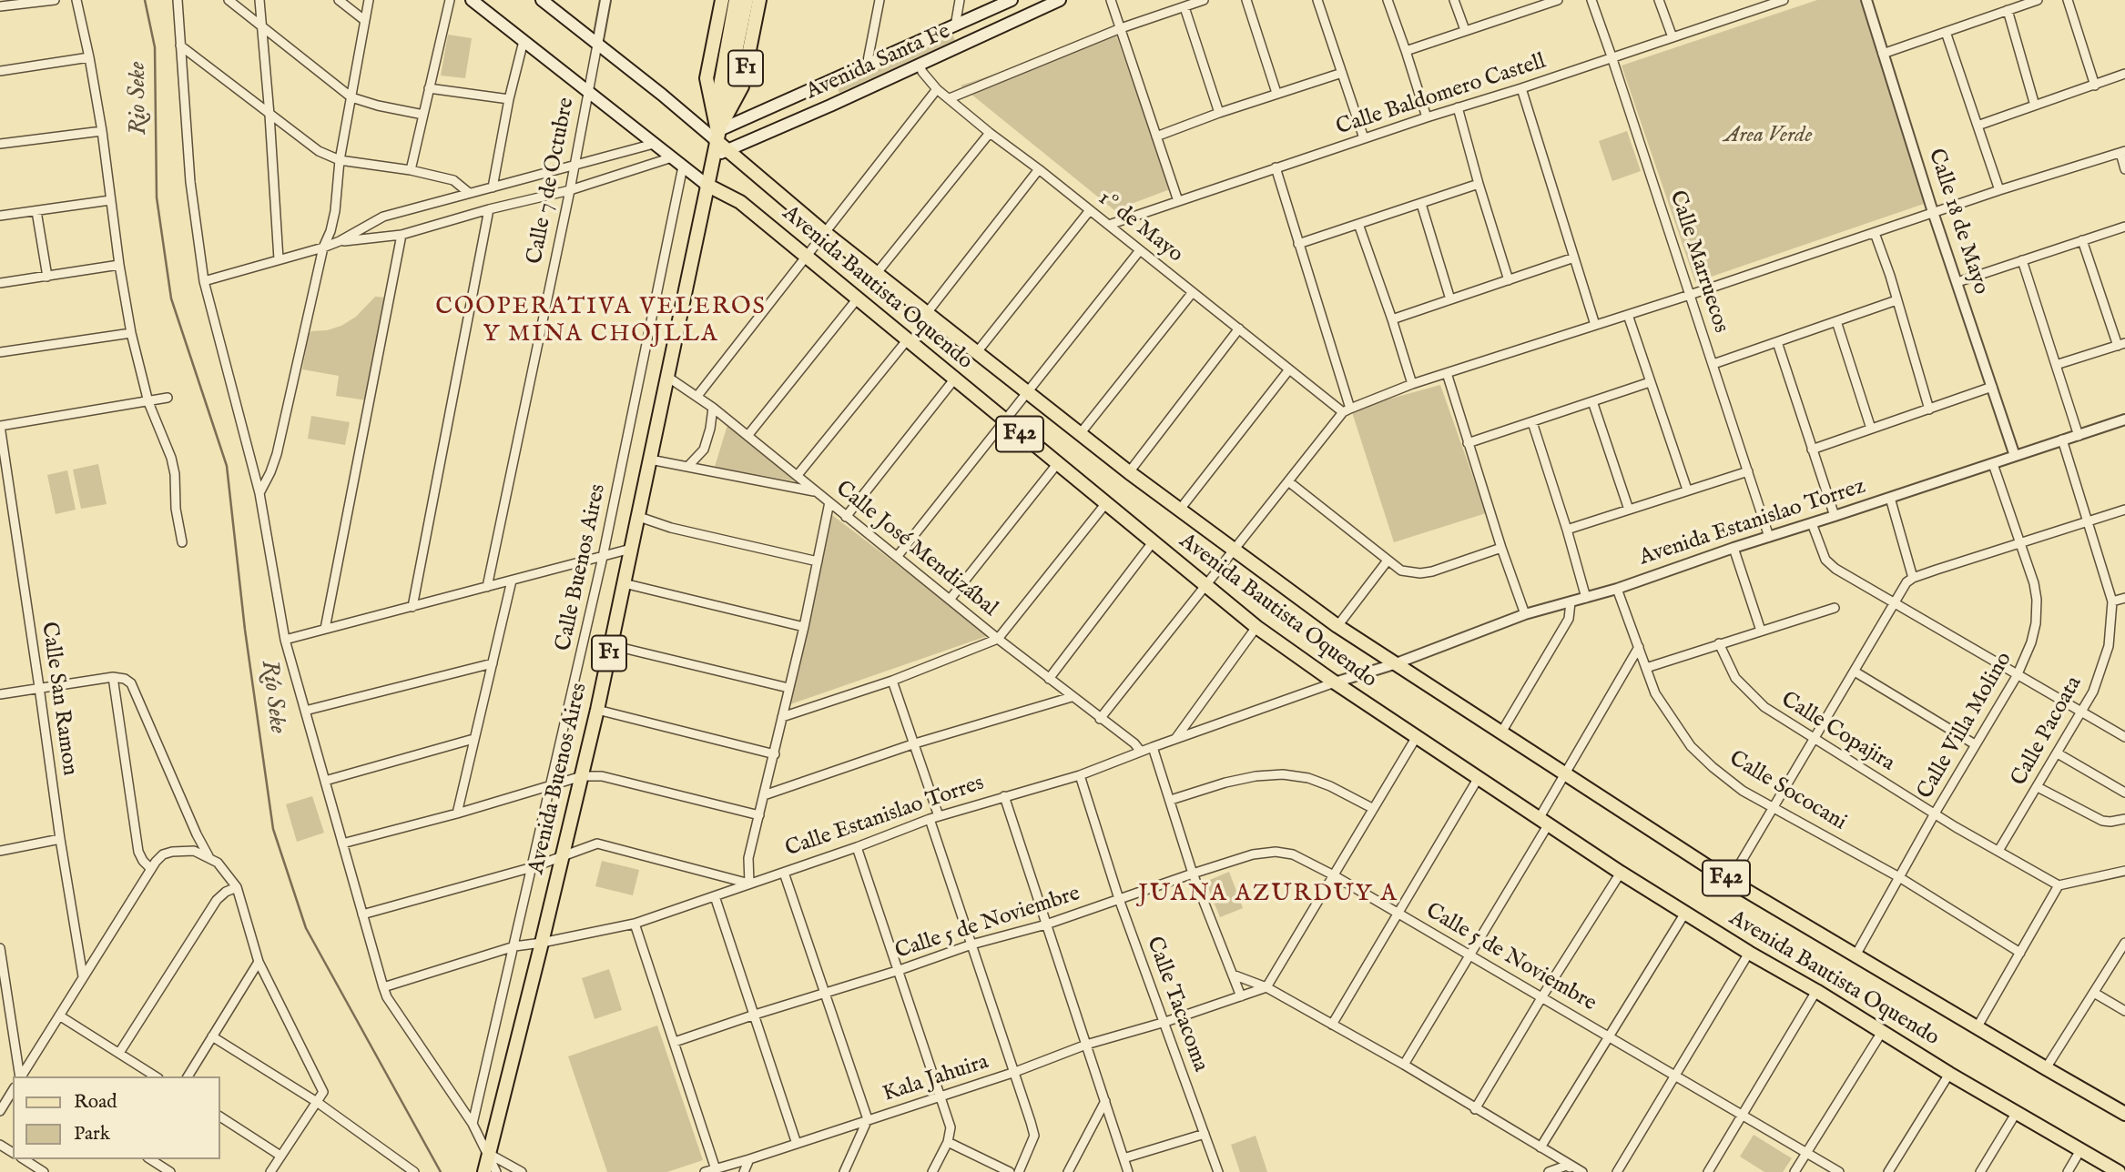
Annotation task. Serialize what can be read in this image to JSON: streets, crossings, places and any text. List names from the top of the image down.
{
  "streets": {
    "main road": [
      "Avenida Santa Fe",
      "F1",
      "Avenida Bautista Oquendo",
      "F42",
      "Avenida Buenos Aires"
    ],
    "street": [
      "Calle Baldomero Castell",
      "Calle 7 de Octubre",
      "Calle 18 de Mayo",
      "1º de Mayo",
      "Calle Marruecos",
      "Avenida Estanislao Torrez",
      "Calle José Mendizábal",
      "Calle Buenos Aires",
      "Calle San Ramon",
      "Calle Villa Molino",
      "Calle Pacoata",
      "Calle Copajira",
      "Calle Sococani",
      "Calle Estanislao Torres",
      "Calle 5 de Noviembre",
      "Calle Tacacoma",
      "Kala Jahuira"
    ]
  },
  "crossings": [
    ["Avenida Santa Fe", "1º de Mayo"],
    ["Avenida Santa Fe", "Avenida Bautista Oquendo"],
    ["Avenida Santa Fe", "Avenida Buenos Aires"],
    ["Calle Baldomero Castell", "1º de Mayo"],
    ["Calle Baldomero Castell", "Calle Marruecos"],
    ["Calle 7 de Octubre", "Avenida Bautista Oquendo"],
    ["Calle 18 de Mayo", "Avenida Estanislao Torrez"],
    ["Calle Marruecos", "Avenida Estanislao Torrez"],
    ["Avenida Bautista Oquendo", "Avenida Estanislao Torrez"],
    ["Avenida Bautista Oquendo", "Calle Buenos Aires"],
    ["Avenida Bautista Oquendo", "Calle Villa Molino"],
    ["Avenida Bautista Oquendo", "Avenida Buenos Aires"],
    ["Avenida Bautista Oquendo", "Calle Estanislao Torres"],
    ["Avenida Estanislao Torrez", "Calle Villa Molino"],
    ["Avenida Estanislao Torrez", "Calle Pacoata"],
    ["Avenida Estanislao Torrez", "Calle Sococani"],
    ["Avenida Estanislao Torrez", "Calle Estanislao Torres"],
    ["Calle José Mendizábal", "Avenida Buenos Aires"],
    ["Calle José Mendizábal", "Calle Estanislao Torres"],
    ["Calle Buenos Aires", "Calle Estanislao Torres"],
    ["Calle Villa Molino", "Calle Copajira"],
    ["Calle Villa Molino", "Calle Sococani"],
    ["Calle Pacoata", "Calle Copajira"],
    ["Avenida Buenos Aires", "Calle Estanislao Torres"],
    ["Calle Estanislao Torres", "Calle Tacacoma"],
    ["Calle 5 de Noviembre", "Calle Tacacoma"],
    ["Calle Tacacoma", "Kala Jahuira"]
  ],
  "districts": ["COOPERATIVA VELEROS Y MINA CHOJLLA", "JUANA AZURDUY A"],
  "water": ["Rio Seke", "Río Seke"],
  "parks": ["Area Verde"],
  "legend": ["Road", "Park"]
}
